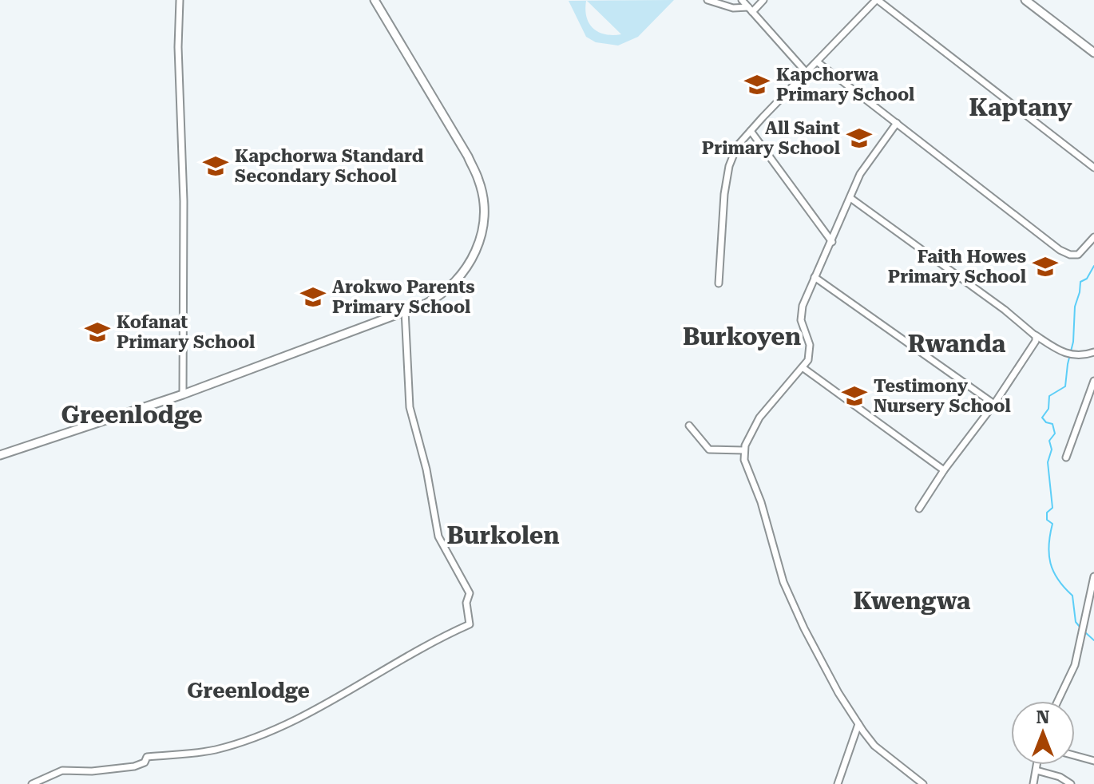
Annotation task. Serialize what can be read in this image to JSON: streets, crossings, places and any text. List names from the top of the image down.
{
  "districts": [
    "Kaptany",
    "Burkoyen",
    "Rwanda",
    "Greenlodge",
    "Burkolen",
    "Kwengwa",
    "Greenlodge"
  ],
  "places": {
    "school or university": [
      "Kapchorwa Primary School",
      "All Saint Primary School",
      "Kapchorwa Standard Secondary School",
      "Faith Howes Primary School",
      "Arokwo Parents Primary School",
      "Kofanat Primary School",
      "Testimony Nursery School"
    ]
  },
  "north": "top"
}
